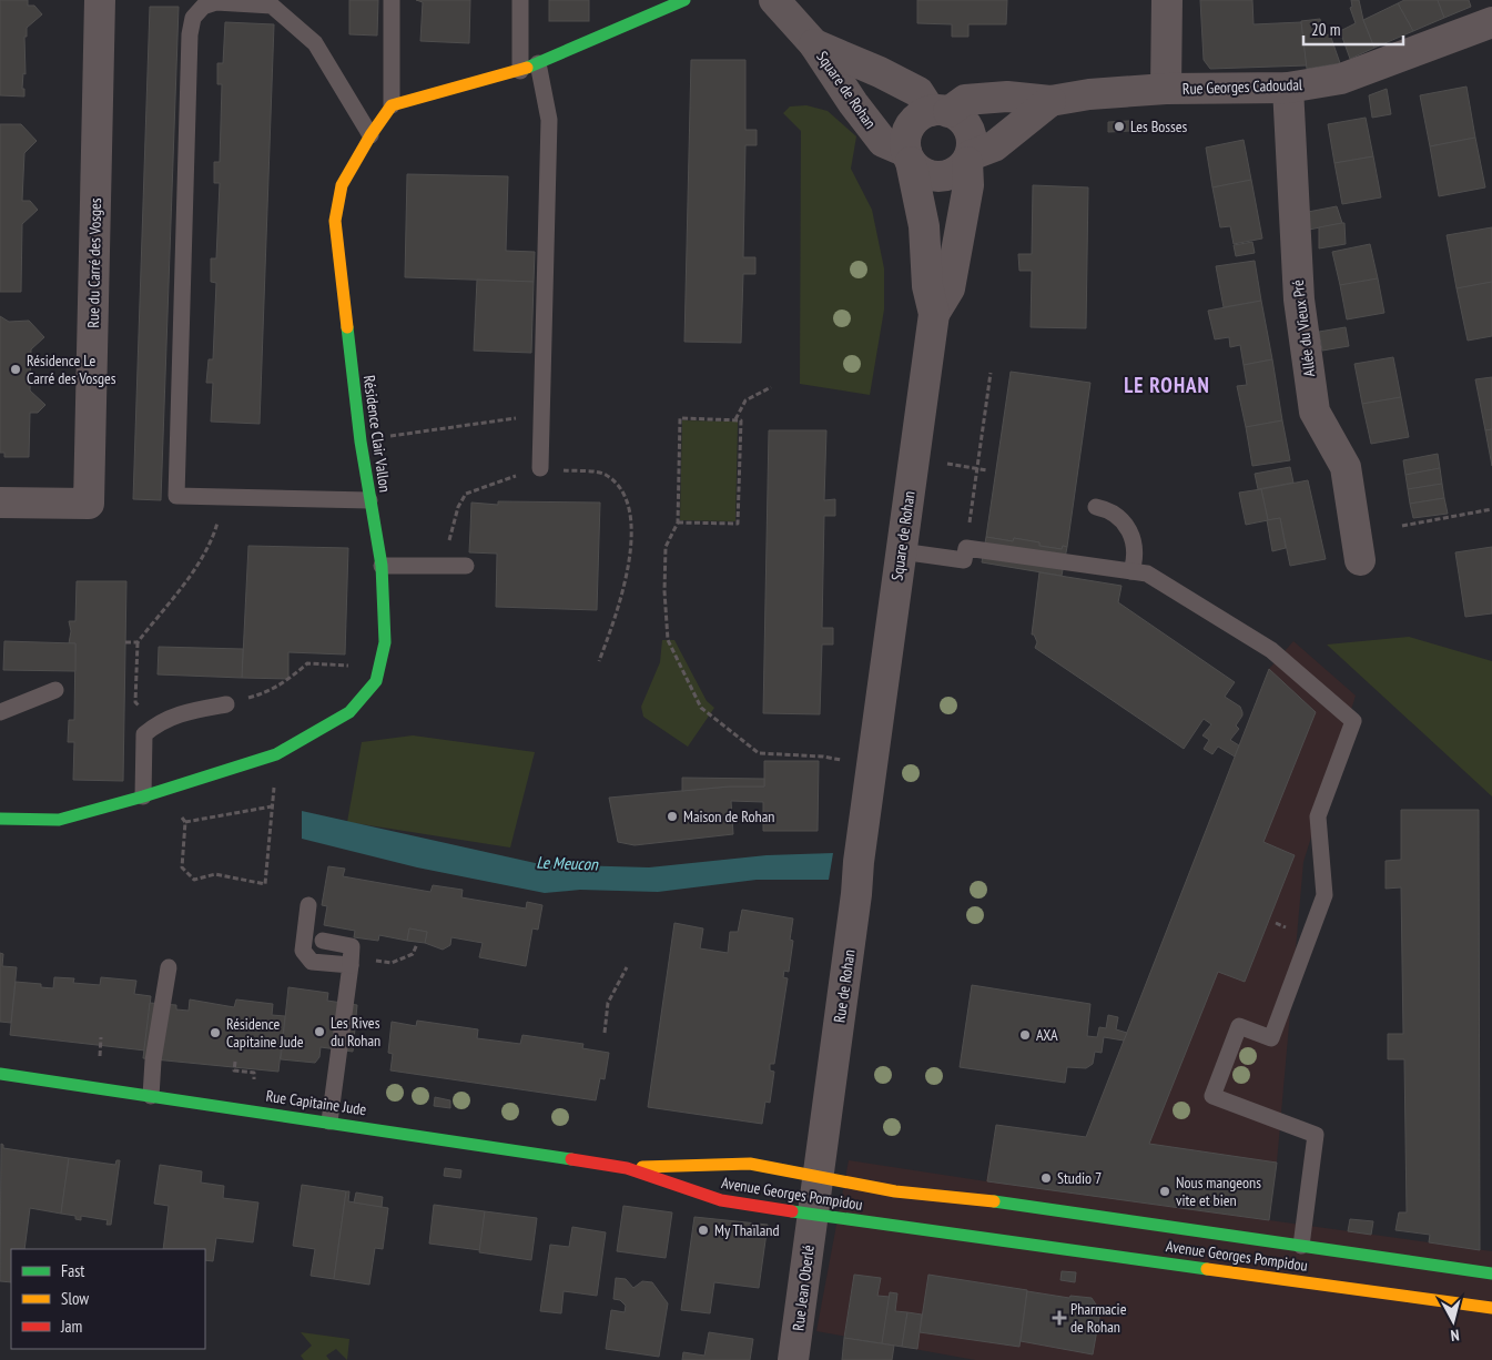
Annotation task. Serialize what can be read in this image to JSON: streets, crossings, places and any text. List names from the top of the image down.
{
  "streets": {
    "main road": ["Résidence Clair Vallon", "Rue Capitaine Jude", "Avenue Georges Pompidou"],
    "street": [
      "Rue Georges Cadoudal",
      "Square de Rohan",
      "Rue du Carré des Vosges",
      "Allée du Vieux Pré",
      "Rue de Rohan",
      "Rue Jean Oberlé"
    ]
  },
  "crossings": [
    ["Rue Georges Cadoudal", "Square de Rohan"],
    ["Rue Georges Cadoudal", "Allée du Vieux Pré"],
    ["Square de Rohan", "Rue de Rohan"],
    ["Rue de Rohan", "Avenue Georges Pompidou"],
    ["Rue de Rohan", "Rue Jean Oberlé"],
    ["Rue Capitaine Jude", "Avenue Georges Pompidou"],
    ["Avenue Georges Pompidou", "Rue Jean Oberlé"]
  ],
  "districts": ["LE ROHAN"],
  "water": ["Le Meucon"],
  "places": {
    "other": [
      "Les Bosses",
      "Résidence Le Carré des Vosges",
      "Maison de Rohan",
      "Les Rives du Rohan",
      "Résidence Capitaine Jude",
      "AXA",
      "Studio 7",
      "Nous mangeons vite et bien",
      "My Thaïland"
    ],
    "health": ["Pharmacie de Rohan"]
  },
  "legend": ["Fast", "Slow", "Jam"],
  "scale_bar": "20 m",
  "north": "bottom"
}
